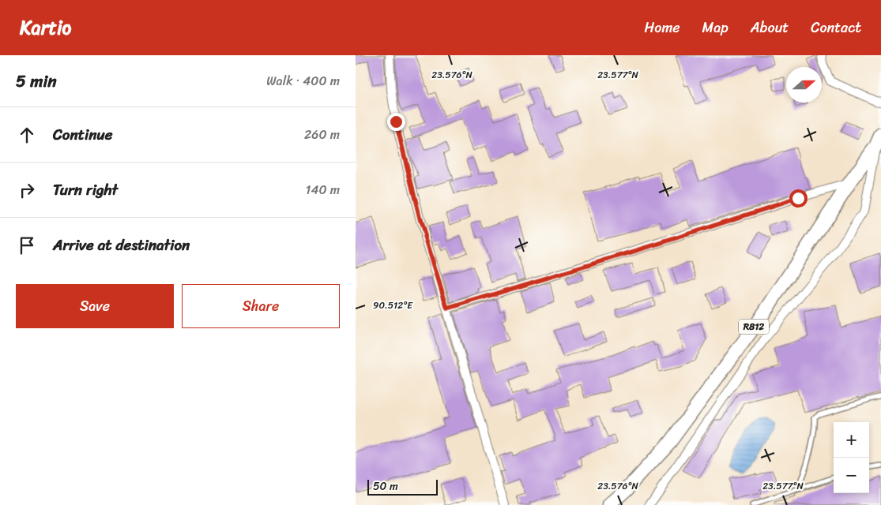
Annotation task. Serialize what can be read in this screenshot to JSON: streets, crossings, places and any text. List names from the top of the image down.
{
  "streets": {
    "main road": ["R812"]
  },
  "scale_bar": "50 m",
  "north": "right",
  "page": {
    "header": "Kartio",
    "nav": [
      "Home",
      "Map",
      "About",
      "Contact"
    ],
    "heading": ["5 min", "Walk · 400 m"],
    "list": [
      ["Continue", "260 m"],
      ["Turn right", "140 m"],
      "Arrive at destination"
    ],
    "buttons": ["Save", "Share"],
    "map_buttons": ["+", "−"],
    "scale": "50 m"
  },
  "coordinates": ["23.576°N", "23.577°N", "90.512°E"]
}
